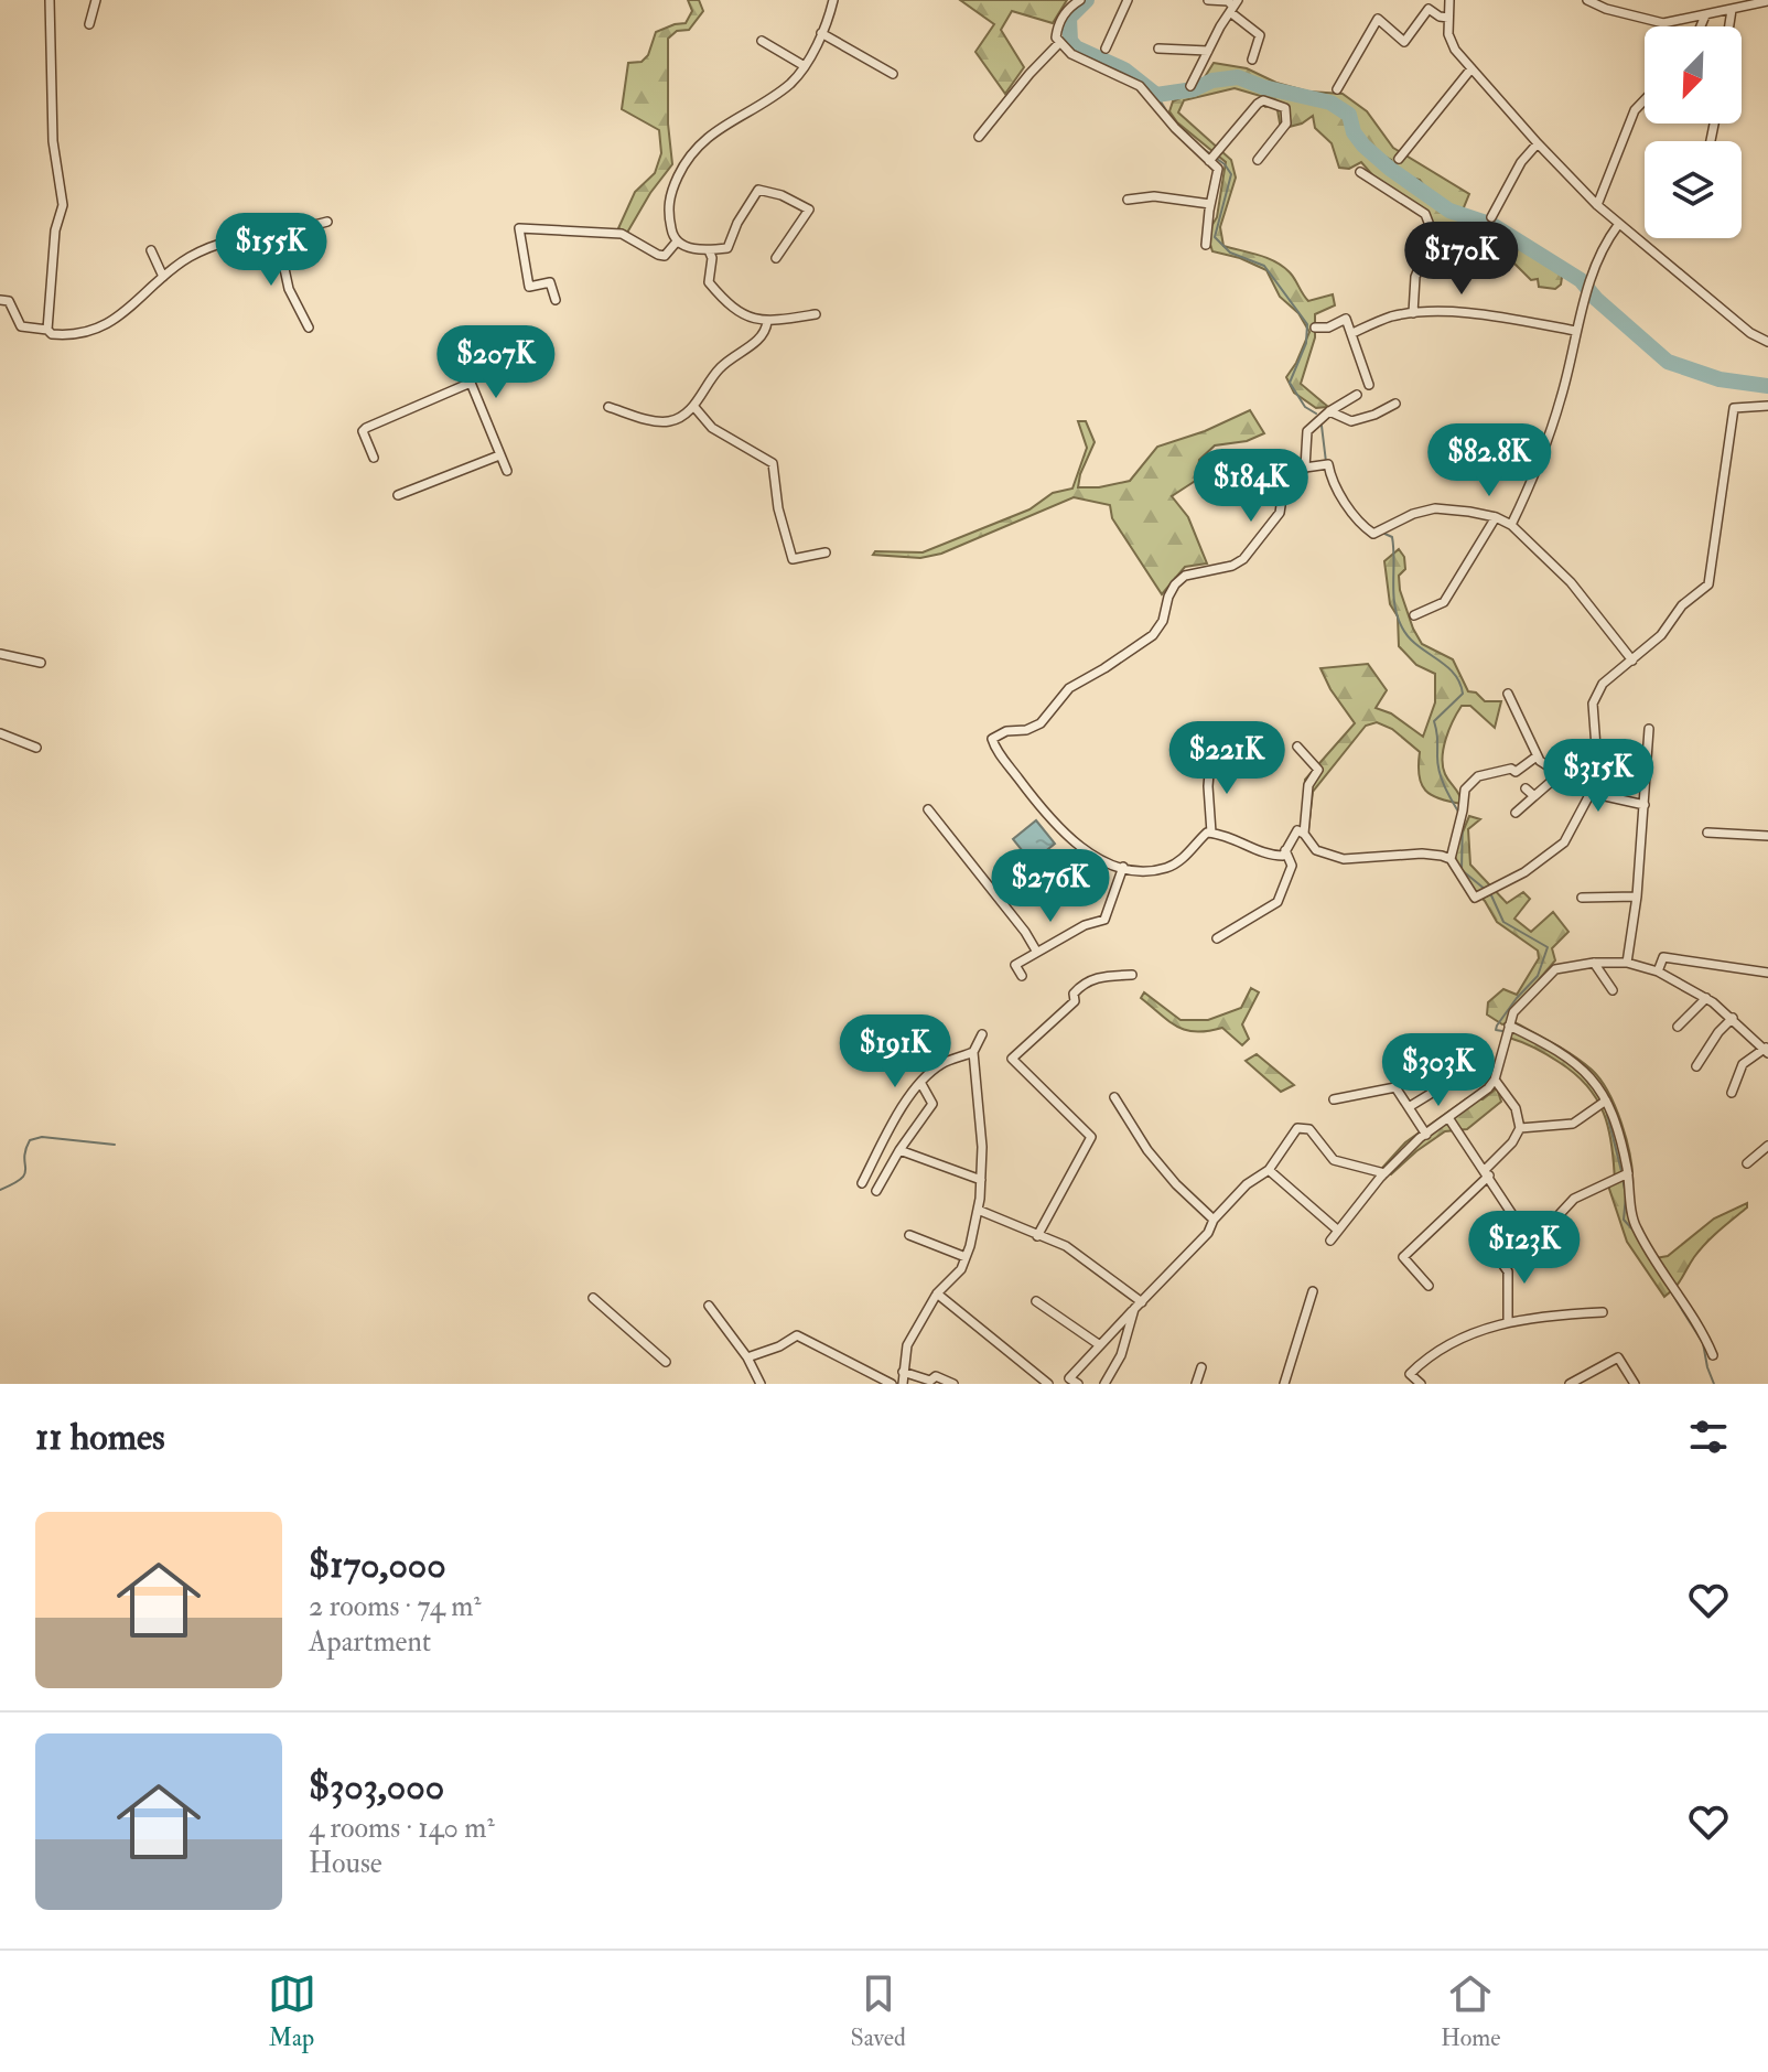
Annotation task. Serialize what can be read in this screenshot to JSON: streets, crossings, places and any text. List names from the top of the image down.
{
  "north": "bottom left",
  "page": {
    "price": [
      "$155K",
      "$170K",
      "$207K",
      "$82.8K",
      "$184K",
      "$221K",
      "$315K",
      "$276K",
      "$191K",
      "$303K",
      "$123K"
    ],
    "heading": "11 homes",
    "list": [
      {
        "name": "$170,000",
        "note": "2 rooms · 74 m² · Apartment"
      },
      {
        "name": "$303,000",
        "note": "4 rooms · 140 m² · House"
      }
    ],
    "tabs": ["Map", "Saved", "Home"]
  }
}
